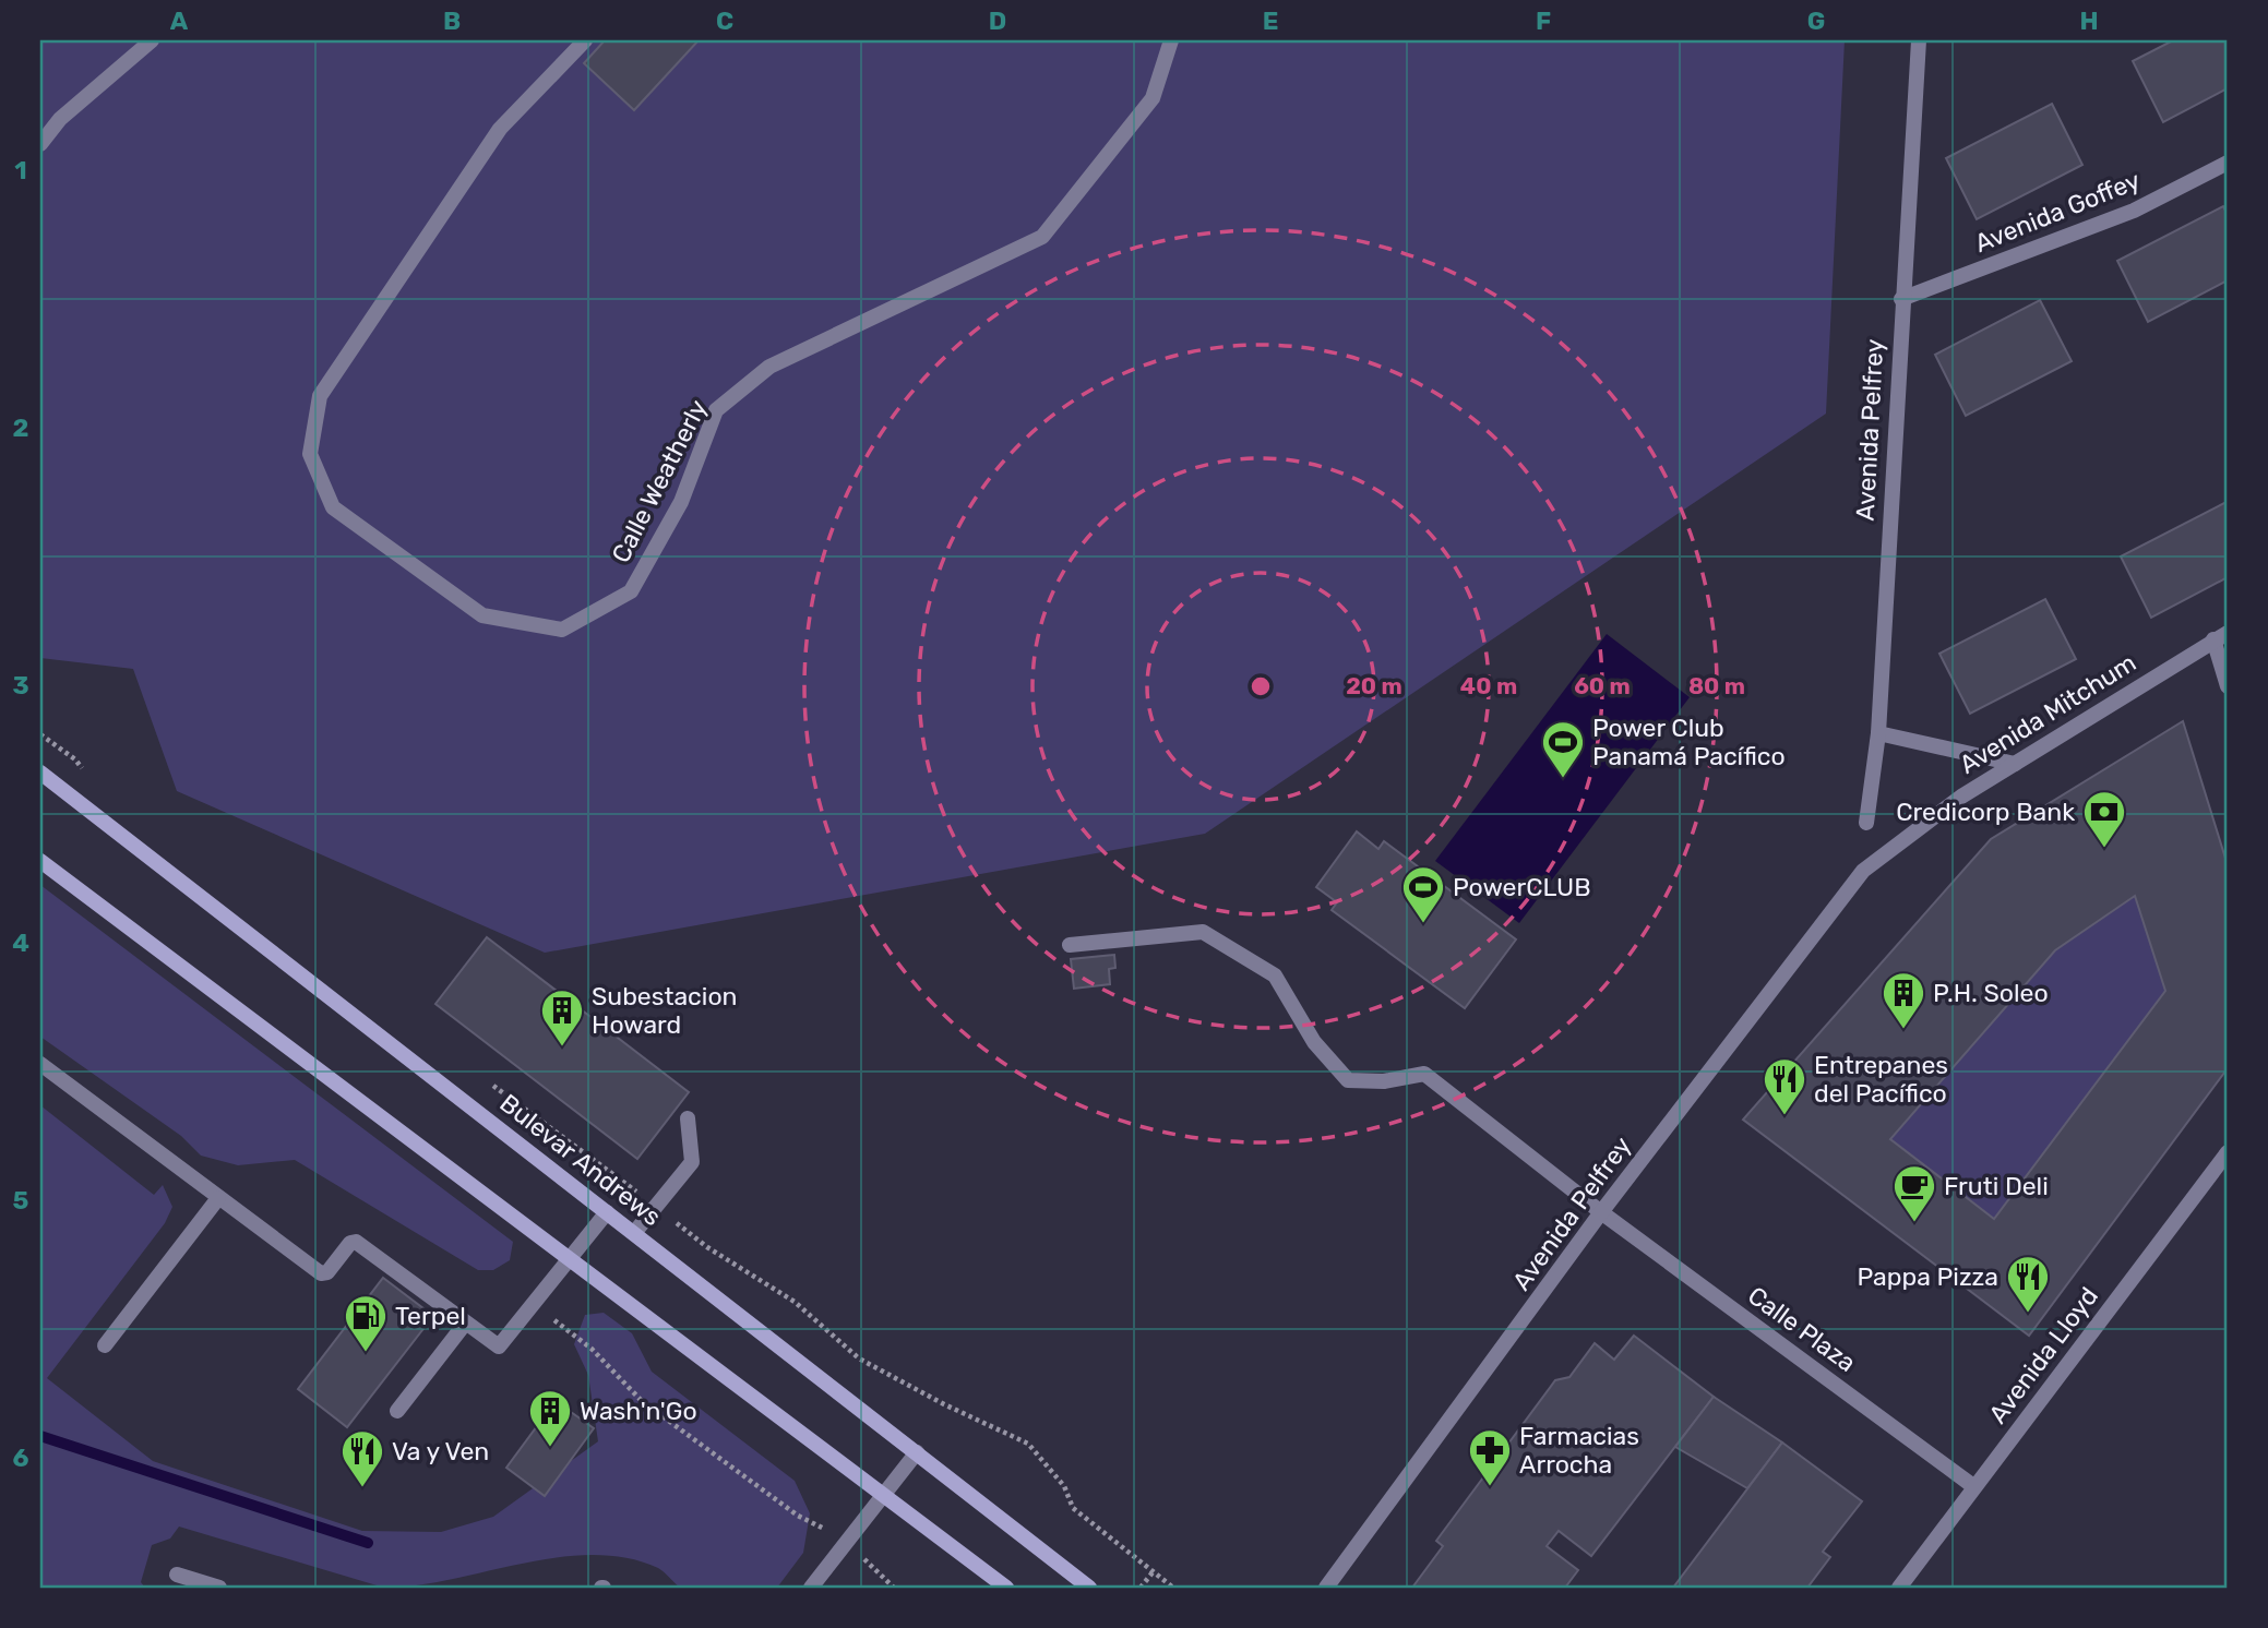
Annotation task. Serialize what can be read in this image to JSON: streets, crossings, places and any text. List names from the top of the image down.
{
  "streets": {
    "main road": ["Bulevar Andrews"],
    "street": [
      "Avenida Goffey",
      "Avenida Pelfrey",
      "Calle Weatherly",
      "Avenida Mitchum",
      "Calle Plaza",
      "Avenida Lloyd"
    ]
  },
  "crossings": [
    ["Avenida Goffey", "Avenida Pelfrey"],
    ["Avenida Pelfrey", "Avenida Mitchum"],
    ["Avenida Pelfrey", "Calle Plaza"],
    ["Calle Plaza", "Avenida Lloyd"]
  ],
  "places": {
    "sports": ["Power Club Panamá Pacífico", "PowerCLUB"],
    "bank": ["Credicorp Bank"],
    "building": ["P.H. Soleo", "Subestacion Howard", "Wash'n'Go"],
    "restaurant": ["Entrepanes del Pacífico", "Pappa Pizza", "Va y Ven"],
    "cafe": ["Fruti Deli"],
    "fuel station": ["Terpel"],
    "pharmacy": ["Farmacias Arrocha"]
  },
  "grid": {
    "columns": [
      "A",
      "B",
      "C",
      "D",
      "E",
      "F",
      "G",
      "H"
    ],
    "rows": [
      "1",
      "2",
      "3",
      "4",
      "5",
      "6"
    ]
  },
  "rings": [
    "20 m",
    "40 m",
    "60 m",
    "80 m"
  ]
}
